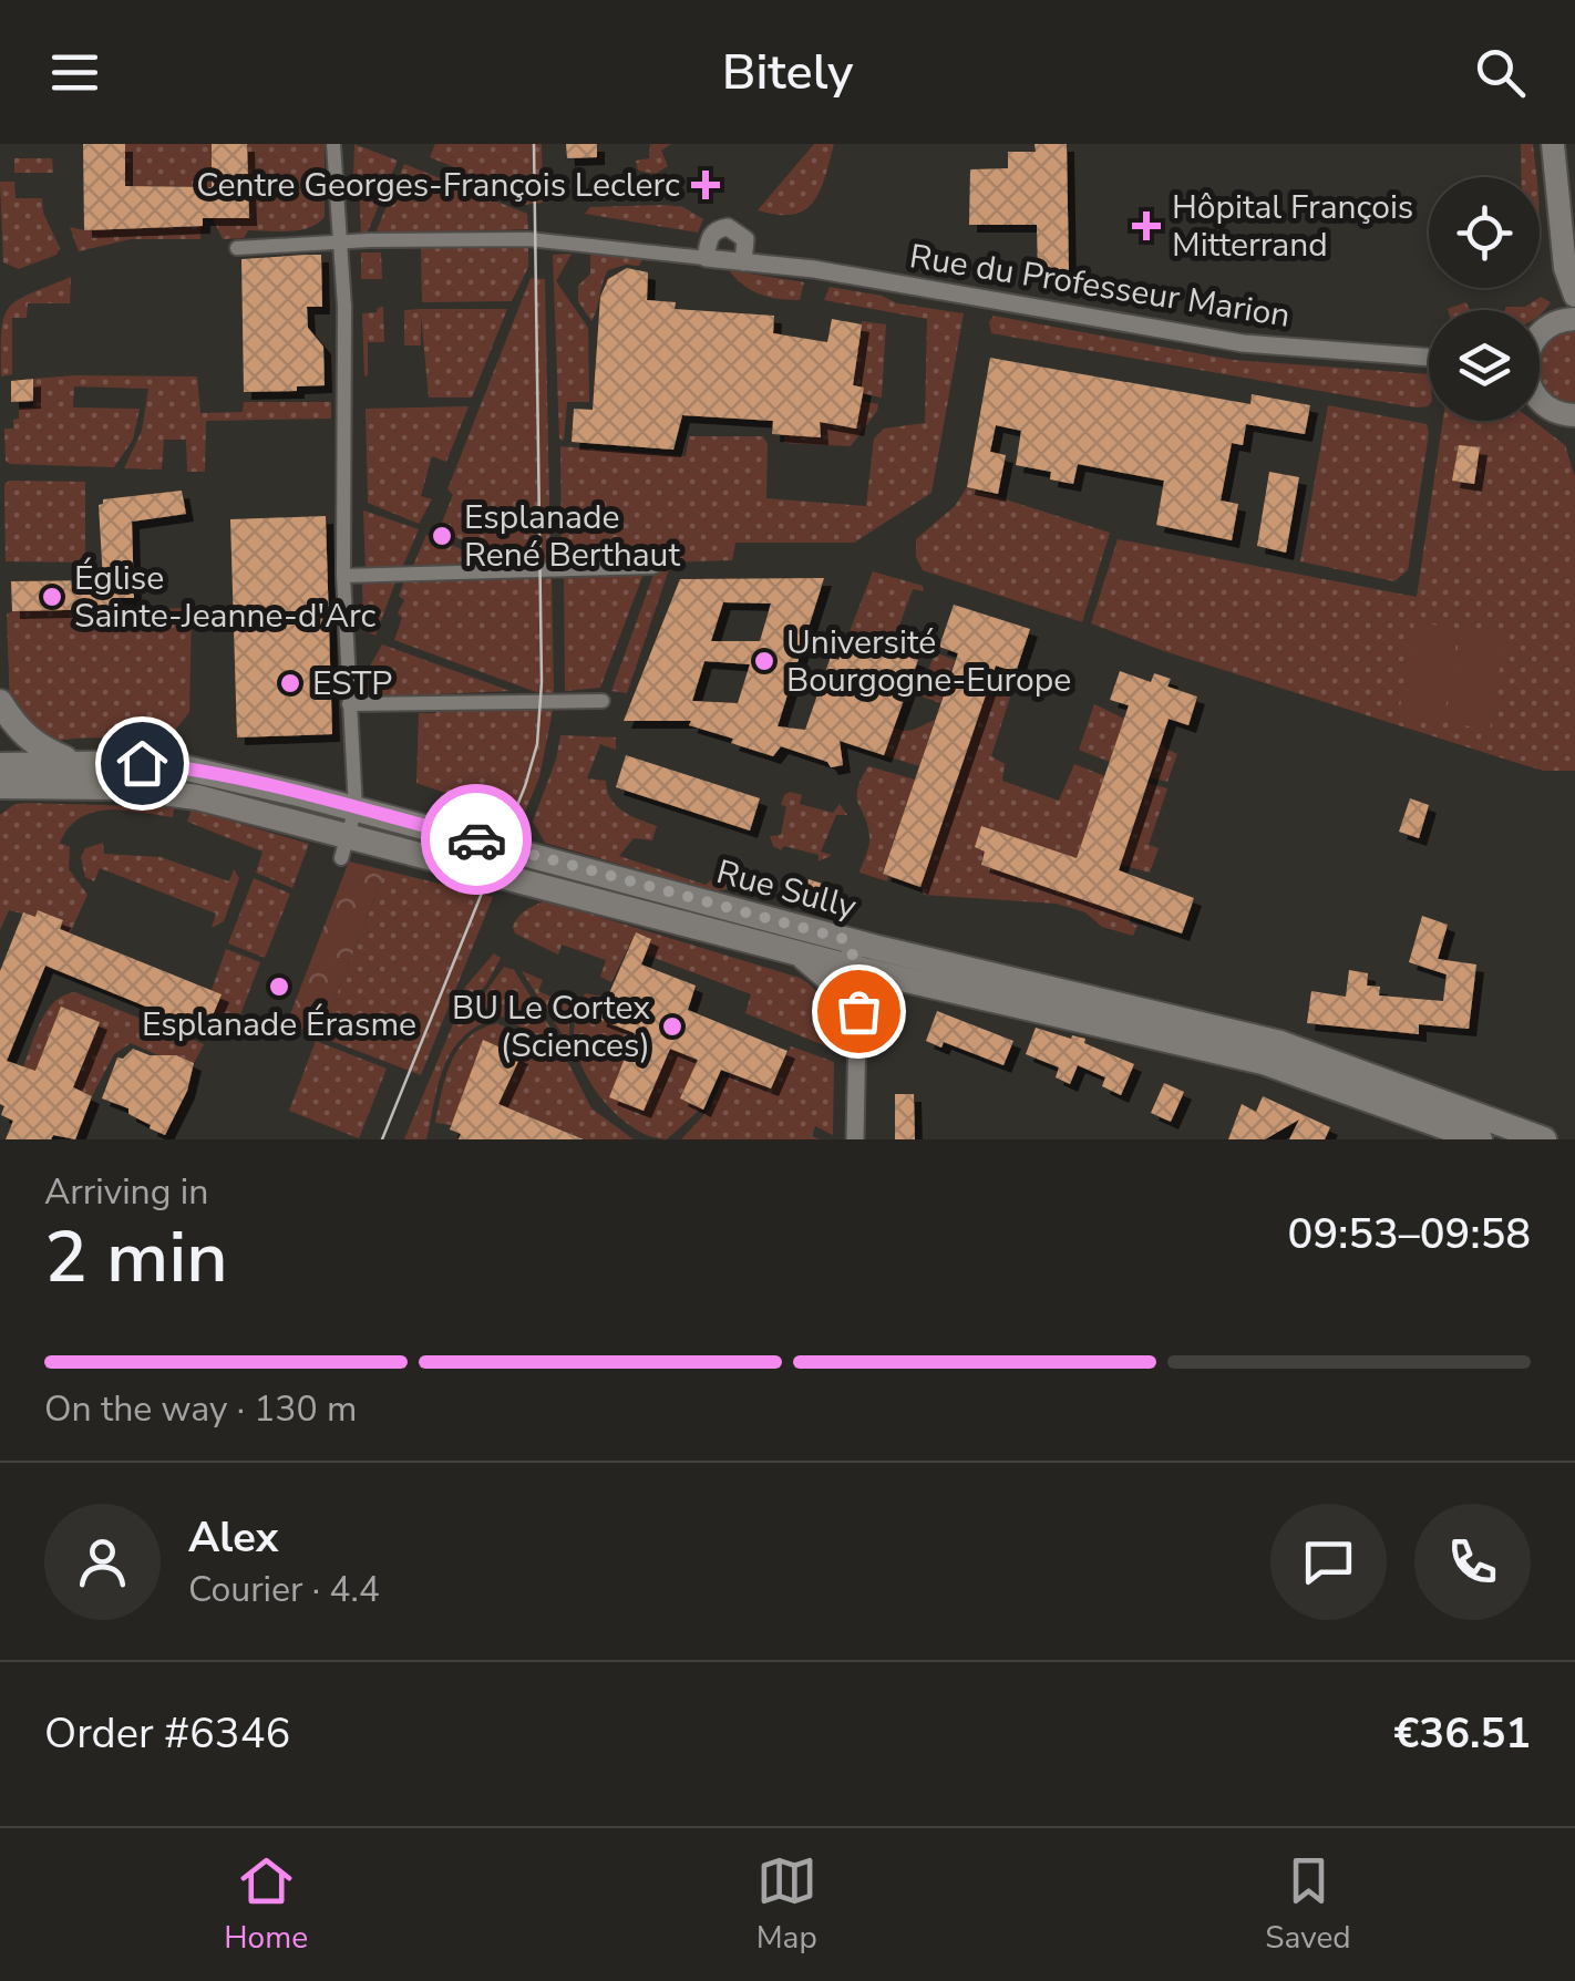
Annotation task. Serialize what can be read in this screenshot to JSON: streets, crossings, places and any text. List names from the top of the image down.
{
  "streets": {
    "main road": ["Rue Sully"],
    "street": ["Rue du Professeur Marion"]
  },
  "places": {
    "health": ["Centre Georges-François Leclerc", "Hôpital François Mitterrand"],
    "other": [
      "Esplanade René Berthaut",
      "Église Sainte-Jeanne-d'Arc",
      "Université Bourgogne-Europe",
      "ESTP",
      "Esplanade Érasme",
      "BU Le Cortex (Sciences)"
    ]
  },
  "page": {
    "header": "Bitely",
    "heading": ["2 min", "Arriving in", "09:53–09:58"],
    "panel": [
      "Alex",
      "Courier · 4.4",
      "Order #6346",
      "€36.51"
    ],
    "bar": "On the way · 130 m",
    "tabs": ["Home", "Map", "Saved"]
  }
}
